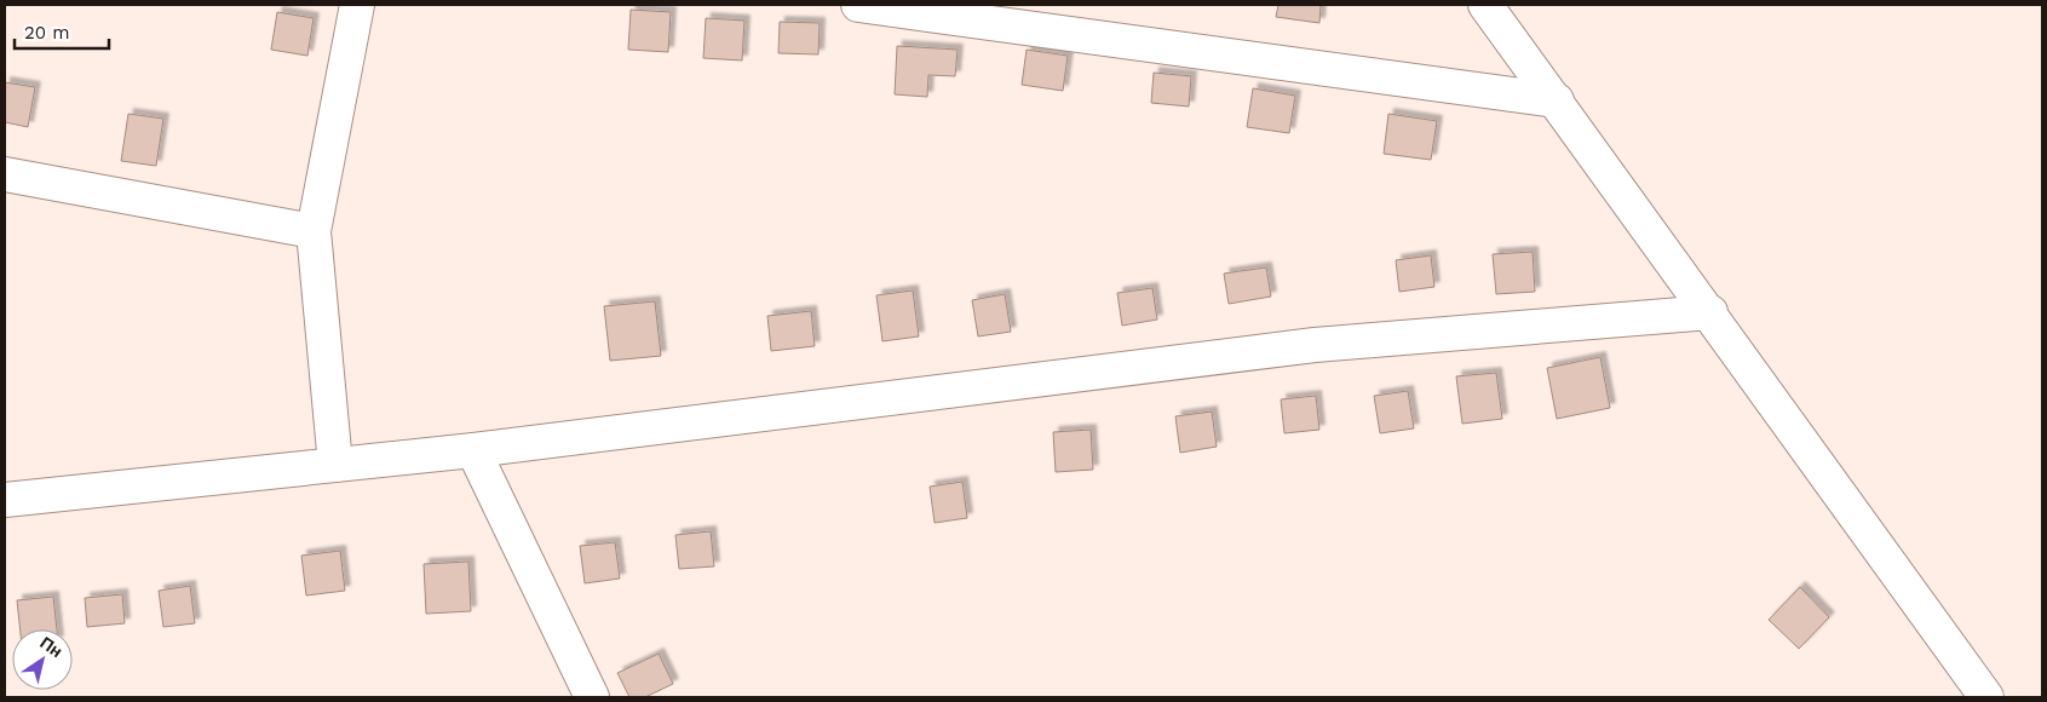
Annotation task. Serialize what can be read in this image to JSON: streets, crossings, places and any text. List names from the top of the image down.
{
  "scale_bar": "20 m",
  "north": "top right"
}
